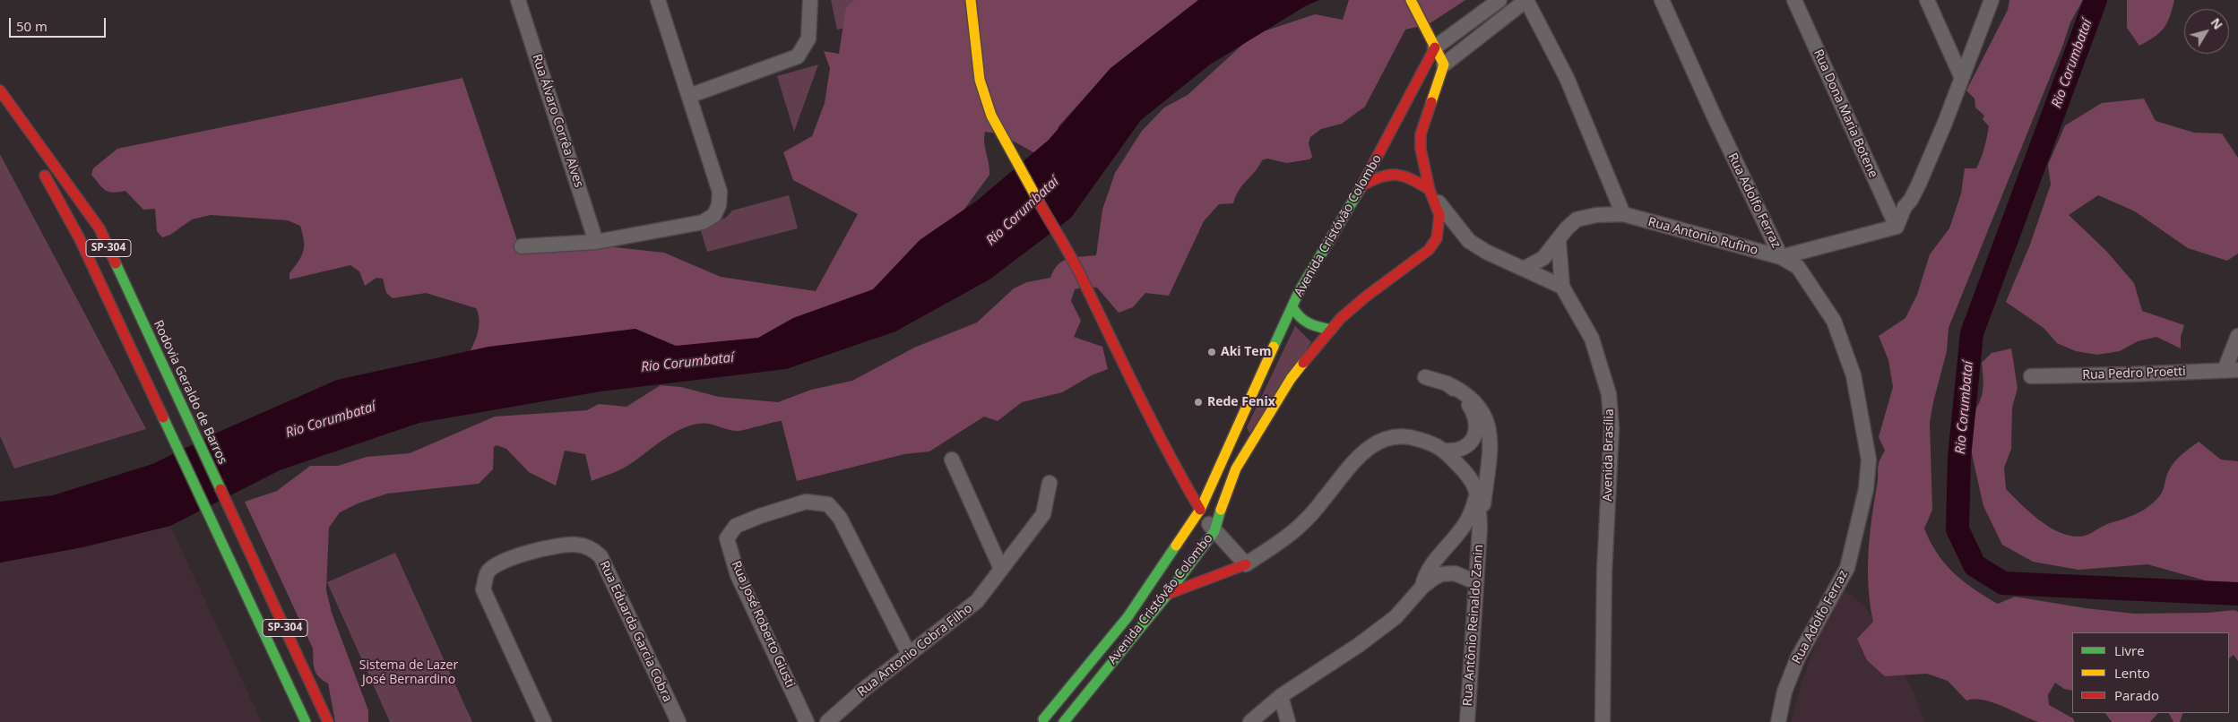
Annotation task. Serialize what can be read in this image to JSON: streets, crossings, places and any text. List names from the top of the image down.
{
  "streets": {
    "main road": ["Avenida Cristóvão Colombo", "SP-304", "Rodovia Geraldo de Barros"],
    "street": [
      "Rua Dona Maria Botene",
      "Rua Álvaro Corrêa Alves",
      "Rua Adolfo Ferraz",
      "Rua Antonio Rufino",
      "Rua Pedro Proetti",
      "Avenida Brasília",
      "Rua José Roberto Giusti",
      "Rua Antônio Reinaldo Zanin",
      "Rua Eduarda Garcia Cobra",
      "Rua Antonio Cobra Filho"
    ]
  },
  "crossings": [
    ["Rua Dona Maria Botene", "Rua Antonio Rufino"],
    ["Rua Adolfo Ferraz", "Rua Antonio Rufino"],
    ["Rua José Roberto Giusti", "Rua Antonio Cobra Filho"]
  ],
  "water": ["Rio Corumbataí"],
  "parks": ["Sistema de Lazer José Bernardino"],
  "places": ["Aki Tem", "Rede Fenix"],
  "legend": ["Livre", "Lento", "Parado"],
  "scale_bar": "50 m",
  "north": "top right"
}
